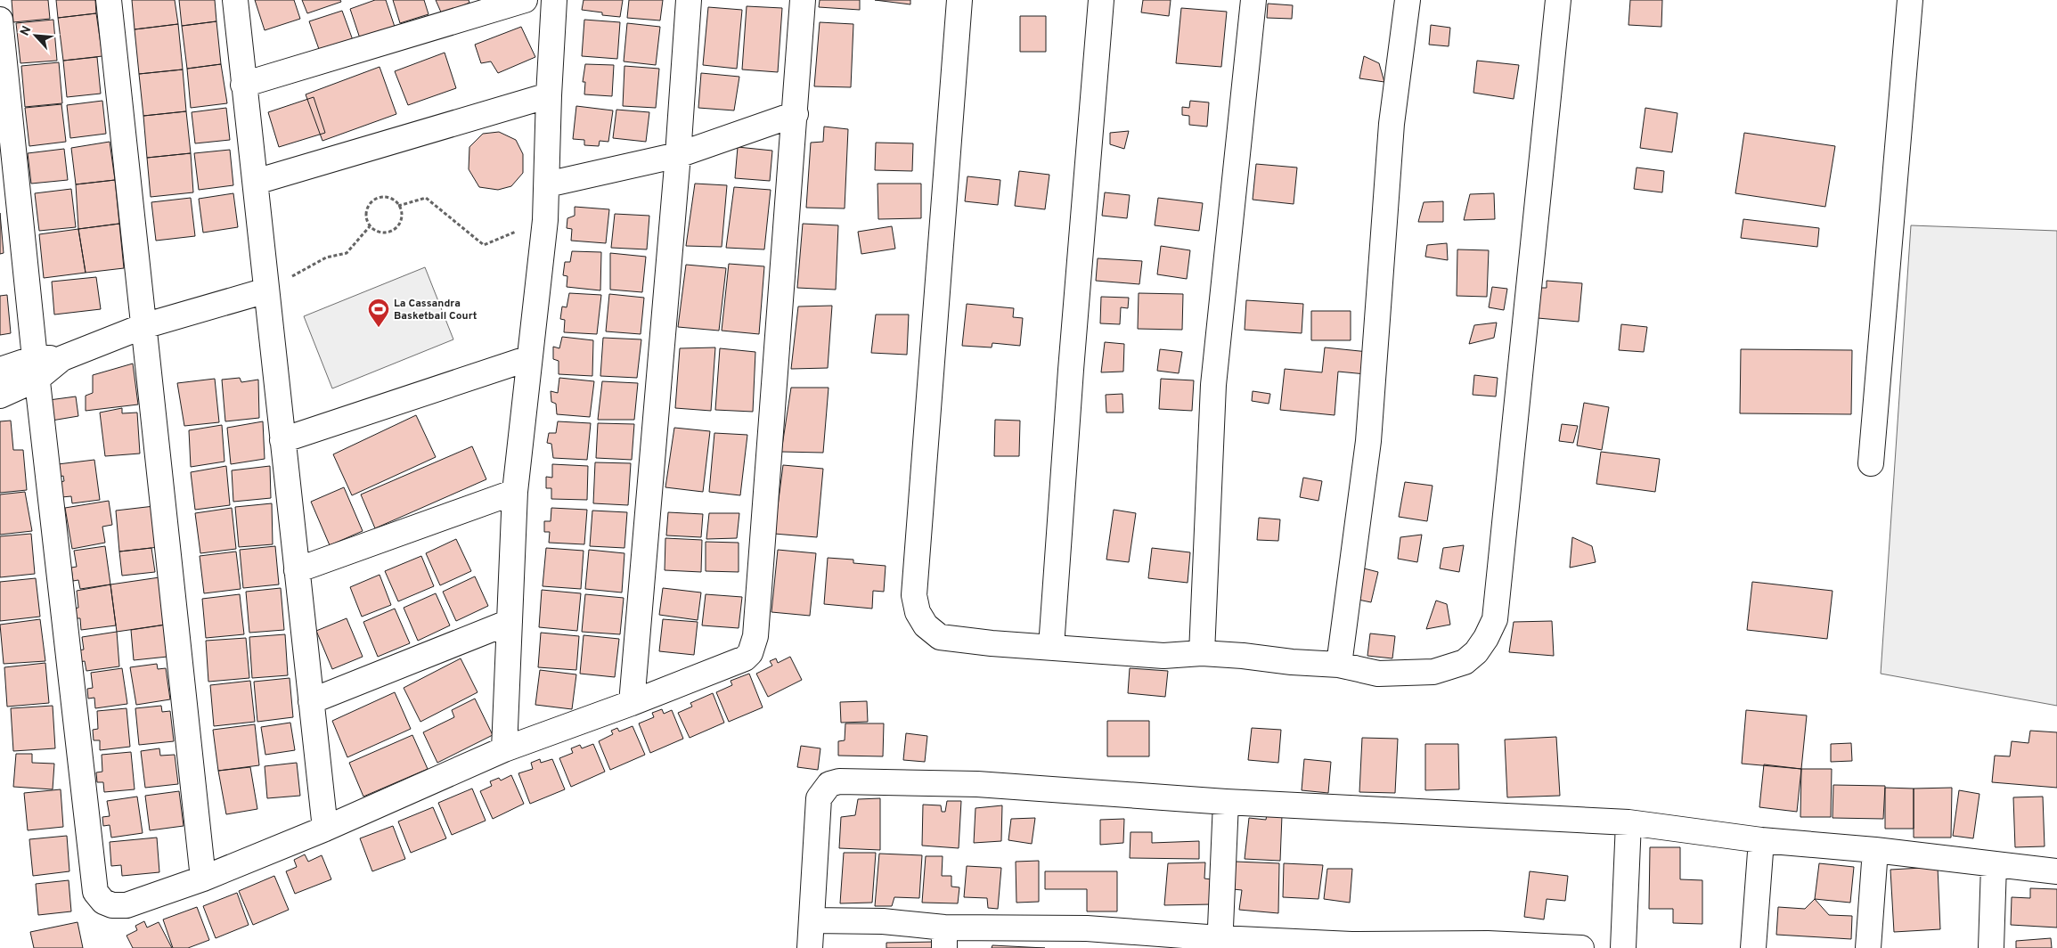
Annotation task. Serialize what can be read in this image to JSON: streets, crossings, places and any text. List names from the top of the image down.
{
  "places": {
    "sports": ["La Cassandra Basketball Court"]
  },
  "north": "top left"
}
